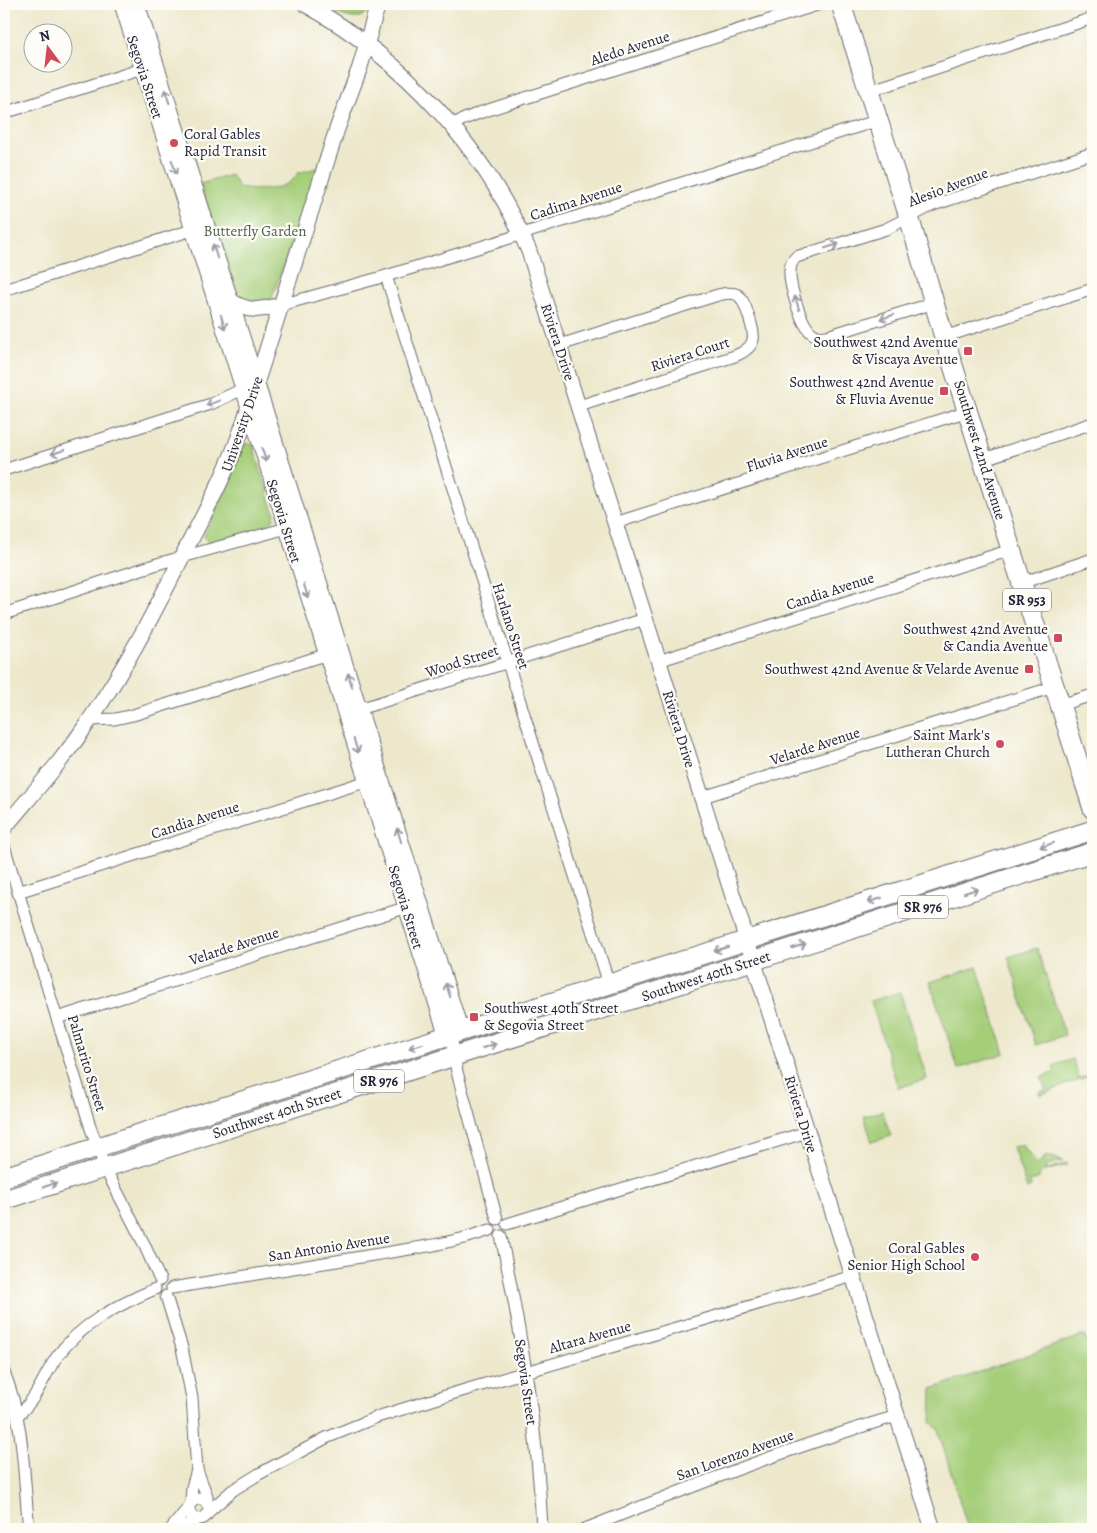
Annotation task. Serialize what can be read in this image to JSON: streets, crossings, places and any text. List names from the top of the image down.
{
  "streets": {
    "main road": [
      "Southwest 42nd Avenue",
      "SR 953",
      "SR 976",
      "Southwest 40th Street"
    ],
    "street": [
      "Aledo Avenue",
      "Segovia Street",
      "Alesio Avenue",
      "Cadima Avenue",
      "Riviera Drive",
      "Riviera Court",
      "University Drive",
      "Fluvia Avenue",
      "Candia Avenue",
      "Harlano Street",
      "Wood Street",
      "Velarde Avenue",
      "Palmarito Street",
      "San Antonio Avenue",
      "Altara Avenue",
      "San Lorenzo Avenue"
    ]
  },
  "crossings": [
    ["Aledo Avenue", "Riviera Drive"],
    ["Segovia Street", "University Drive"],
    ["Segovia Street", "Candia Avenue"],
    ["Segovia Street", "Wood Street"],
    ["Segovia Street", "Velarde Avenue"],
    ["Segovia Street", "Southwest 40th Street"],
    ["Segovia Street", "San Antonio Avenue"],
    ["Segovia Street", "Altara Avenue"],
    ["Alesio Avenue", "Southwest 42nd Avenue"],
    ["Cadima Avenue", "Riviera Drive"],
    ["Cadima Avenue", "University Drive"],
    ["Cadima Avenue", "Southwest 42nd Avenue"],
    ["Cadima Avenue", "Harlano Street"],
    ["Riviera Drive", "Riviera Court"],
    ["Riviera Drive", "University Drive"],
    ["Riviera Drive", "Fluvia Avenue"],
    ["Riviera Drive", "Candia Avenue"],
    ["Riviera Drive", "Wood Street"],
    ["Riviera Drive", "Velarde Avenue"],
    ["Riviera Drive", "Southwest 40th Street"],
    ["Riviera Drive", "Altara Avenue"],
    ["Riviera Drive", "San Lorenzo Avenue"],
    ["Southwest 42nd Avenue", "Fluvia Avenue"],
    ["Southwest 42nd Avenue", "Candia Avenue"],
    ["Southwest 42nd Avenue", "Velarde Avenue"],
    ["Candia Avenue", "Palmarito Street"],
    ["Harlano Street", "Wood Street"],
    ["Harlano Street", "Southwest 40th Street"],
    ["Velarde Avenue", "Palmarito Street"],
    ["Southwest 40th Street", "Palmarito Street"]
  ],
  "parks": ["Butterfly Garden"],
  "places": {
    "other": ["Coral Gables Rapid Transit", "Saint Mark's Lutheran Church", "Coral Gables Senior High School"],
    "transit": [
      "Southwest 42nd Avenue & Viscaya Avenue",
      "Southwest 42nd Avenue & Fluvia Avenue",
      "Southwest 42nd Avenue & Candia Avenue",
      "Southwest 42nd Avenue & Velarde Avenue",
      "Southwest 40th Street & Segovia Street"
    ]
  },
  "north": "top"
}
